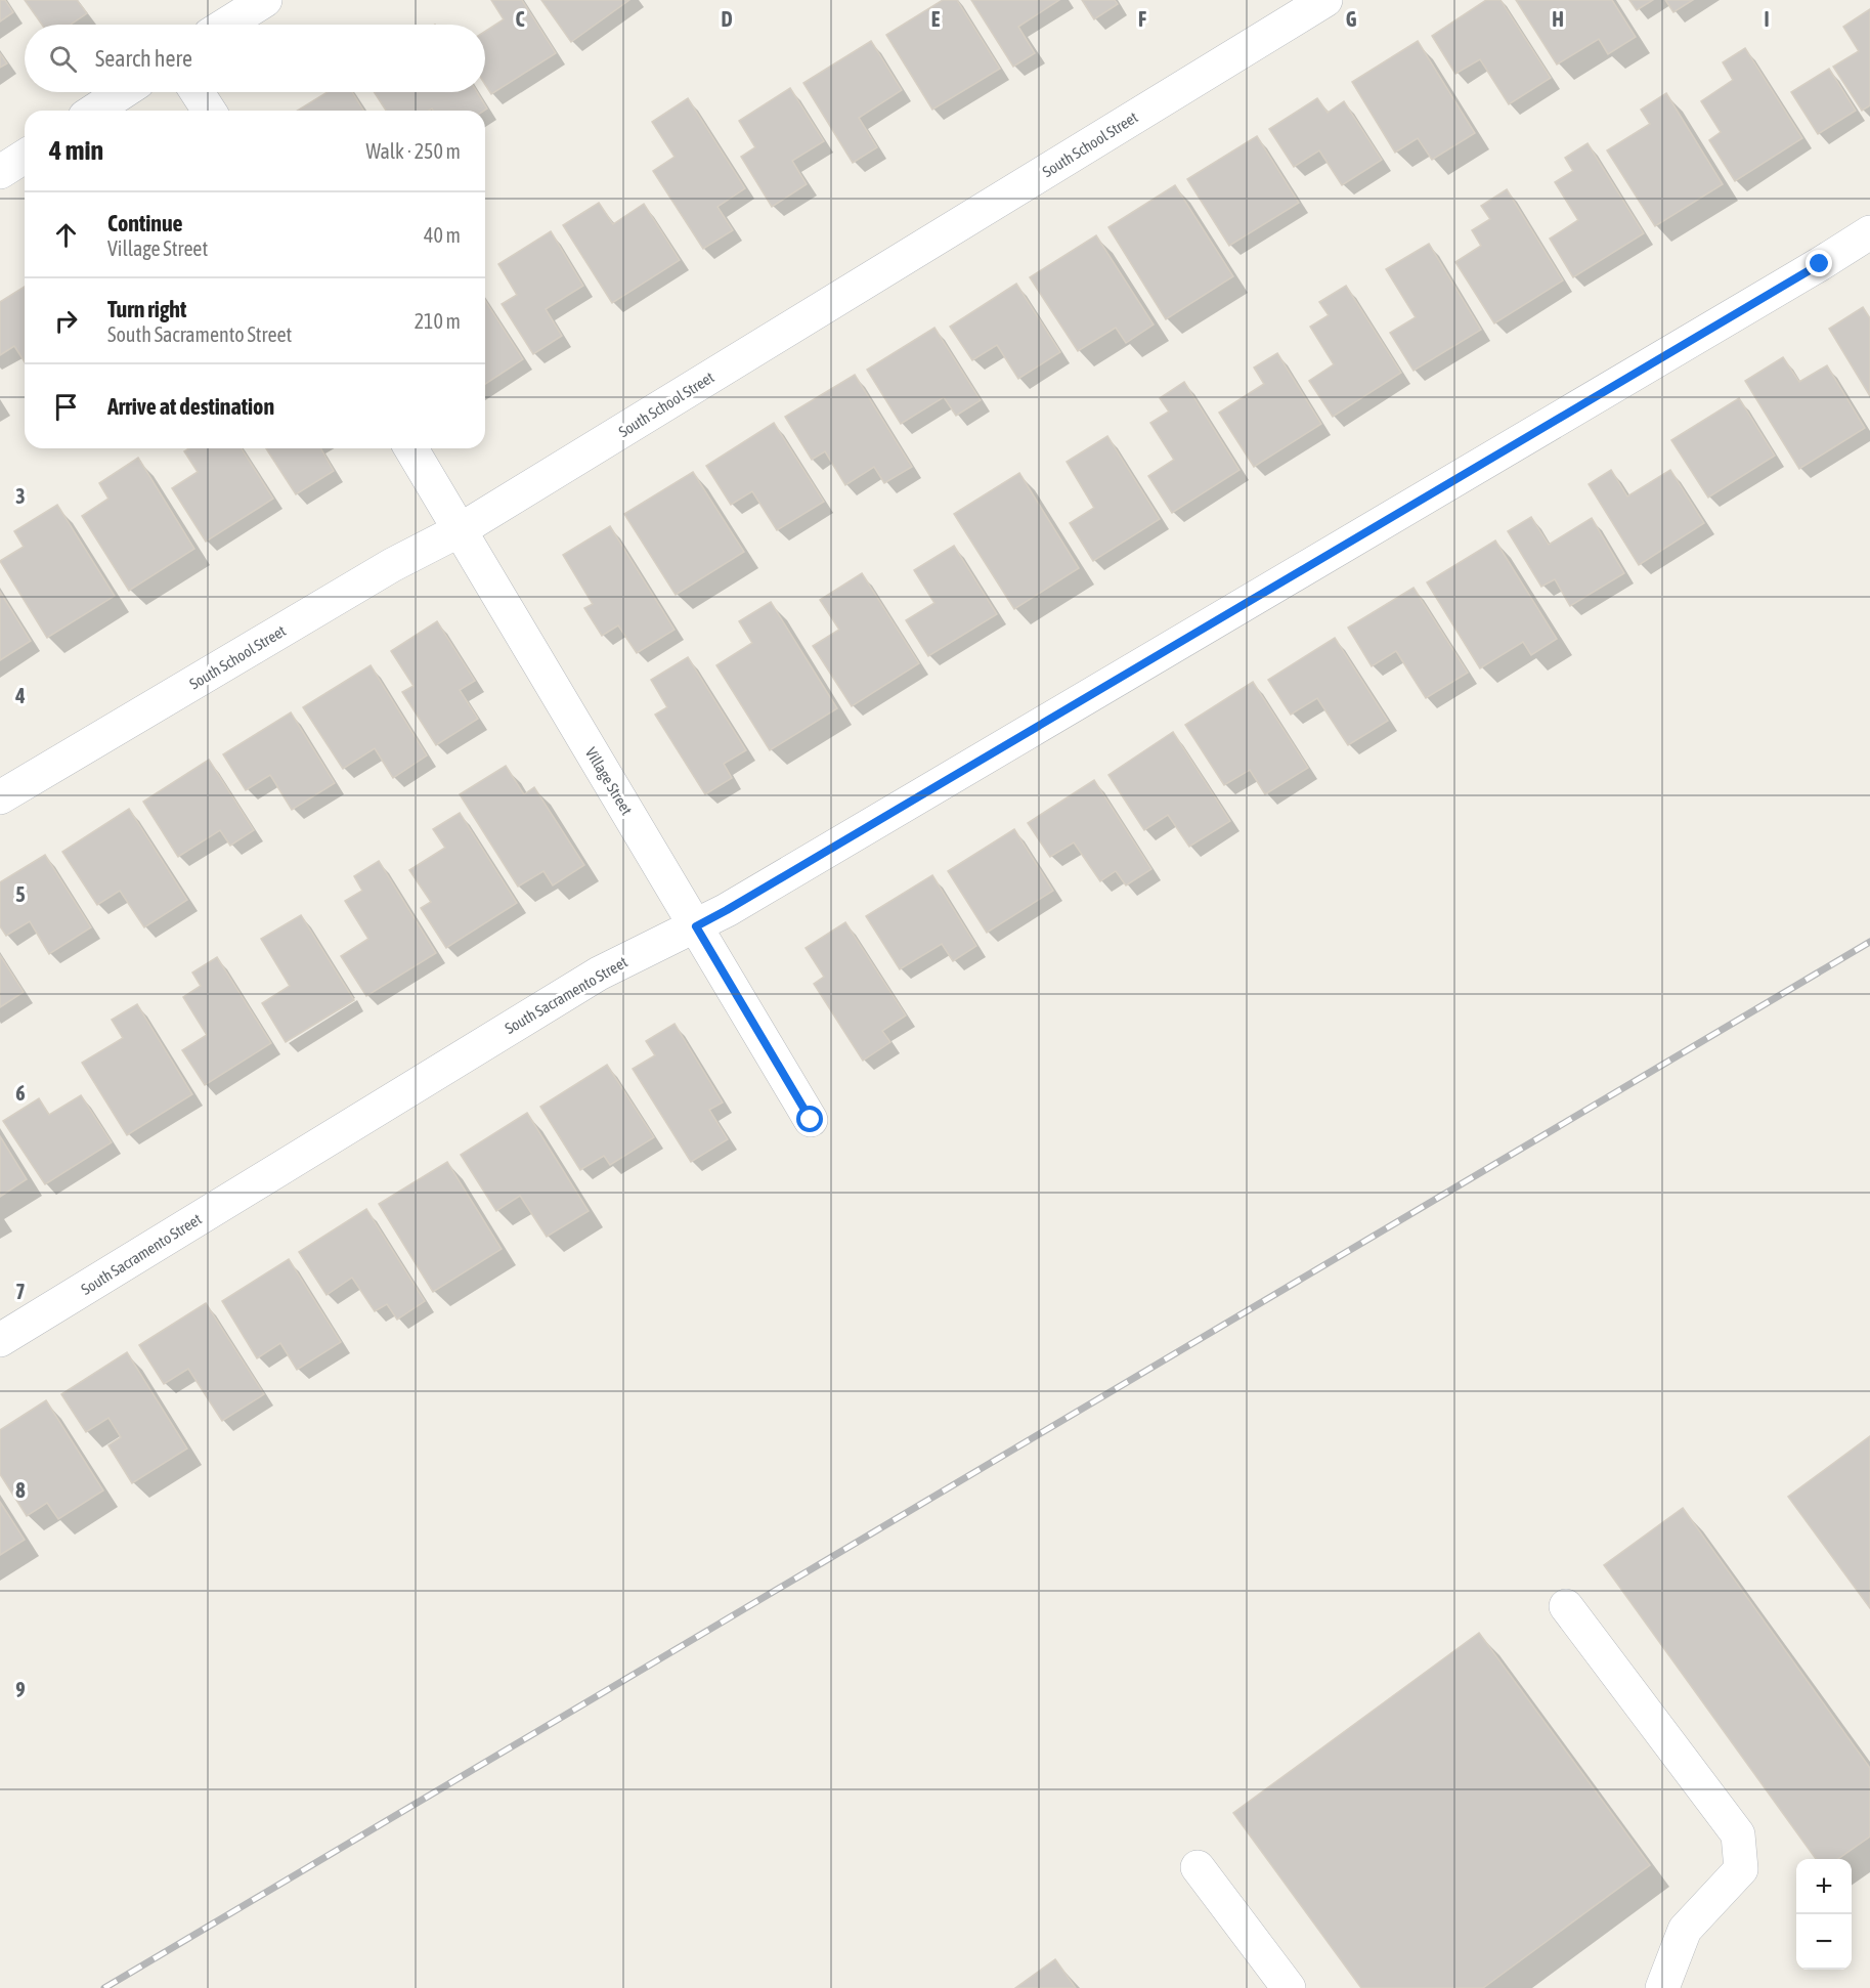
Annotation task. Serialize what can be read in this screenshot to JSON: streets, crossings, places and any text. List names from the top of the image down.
{
  "streets": {
    "street": ["South School Street", "Village Street", "South Sacramento Street"]
  },
  "crossings": [
    ["South School Street", "Village Street"],
    ["Village Street", "South Sacramento Street"]
  ],
  "page": {
    "search": "Search here",
    "heading": ["4 min", "Walk · 250 m"],
    "list": [
      ["Continue", "Village Street", "40 m"],
      ["Turn right", "South Sacramento Street", "210 m"],
      "Arrive at destination"
    ],
    "map_buttons": ["+", "−"]
  },
  "grid": {
    "columns": [
      "C",
      "D",
      "E",
      "F",
      "G",
      "H",
      "I"
    ],
    "rows": [
      "3",
      "4",
      "5",
      "6",
      "7",
      "8",
      "9"
    ]
  }
}
